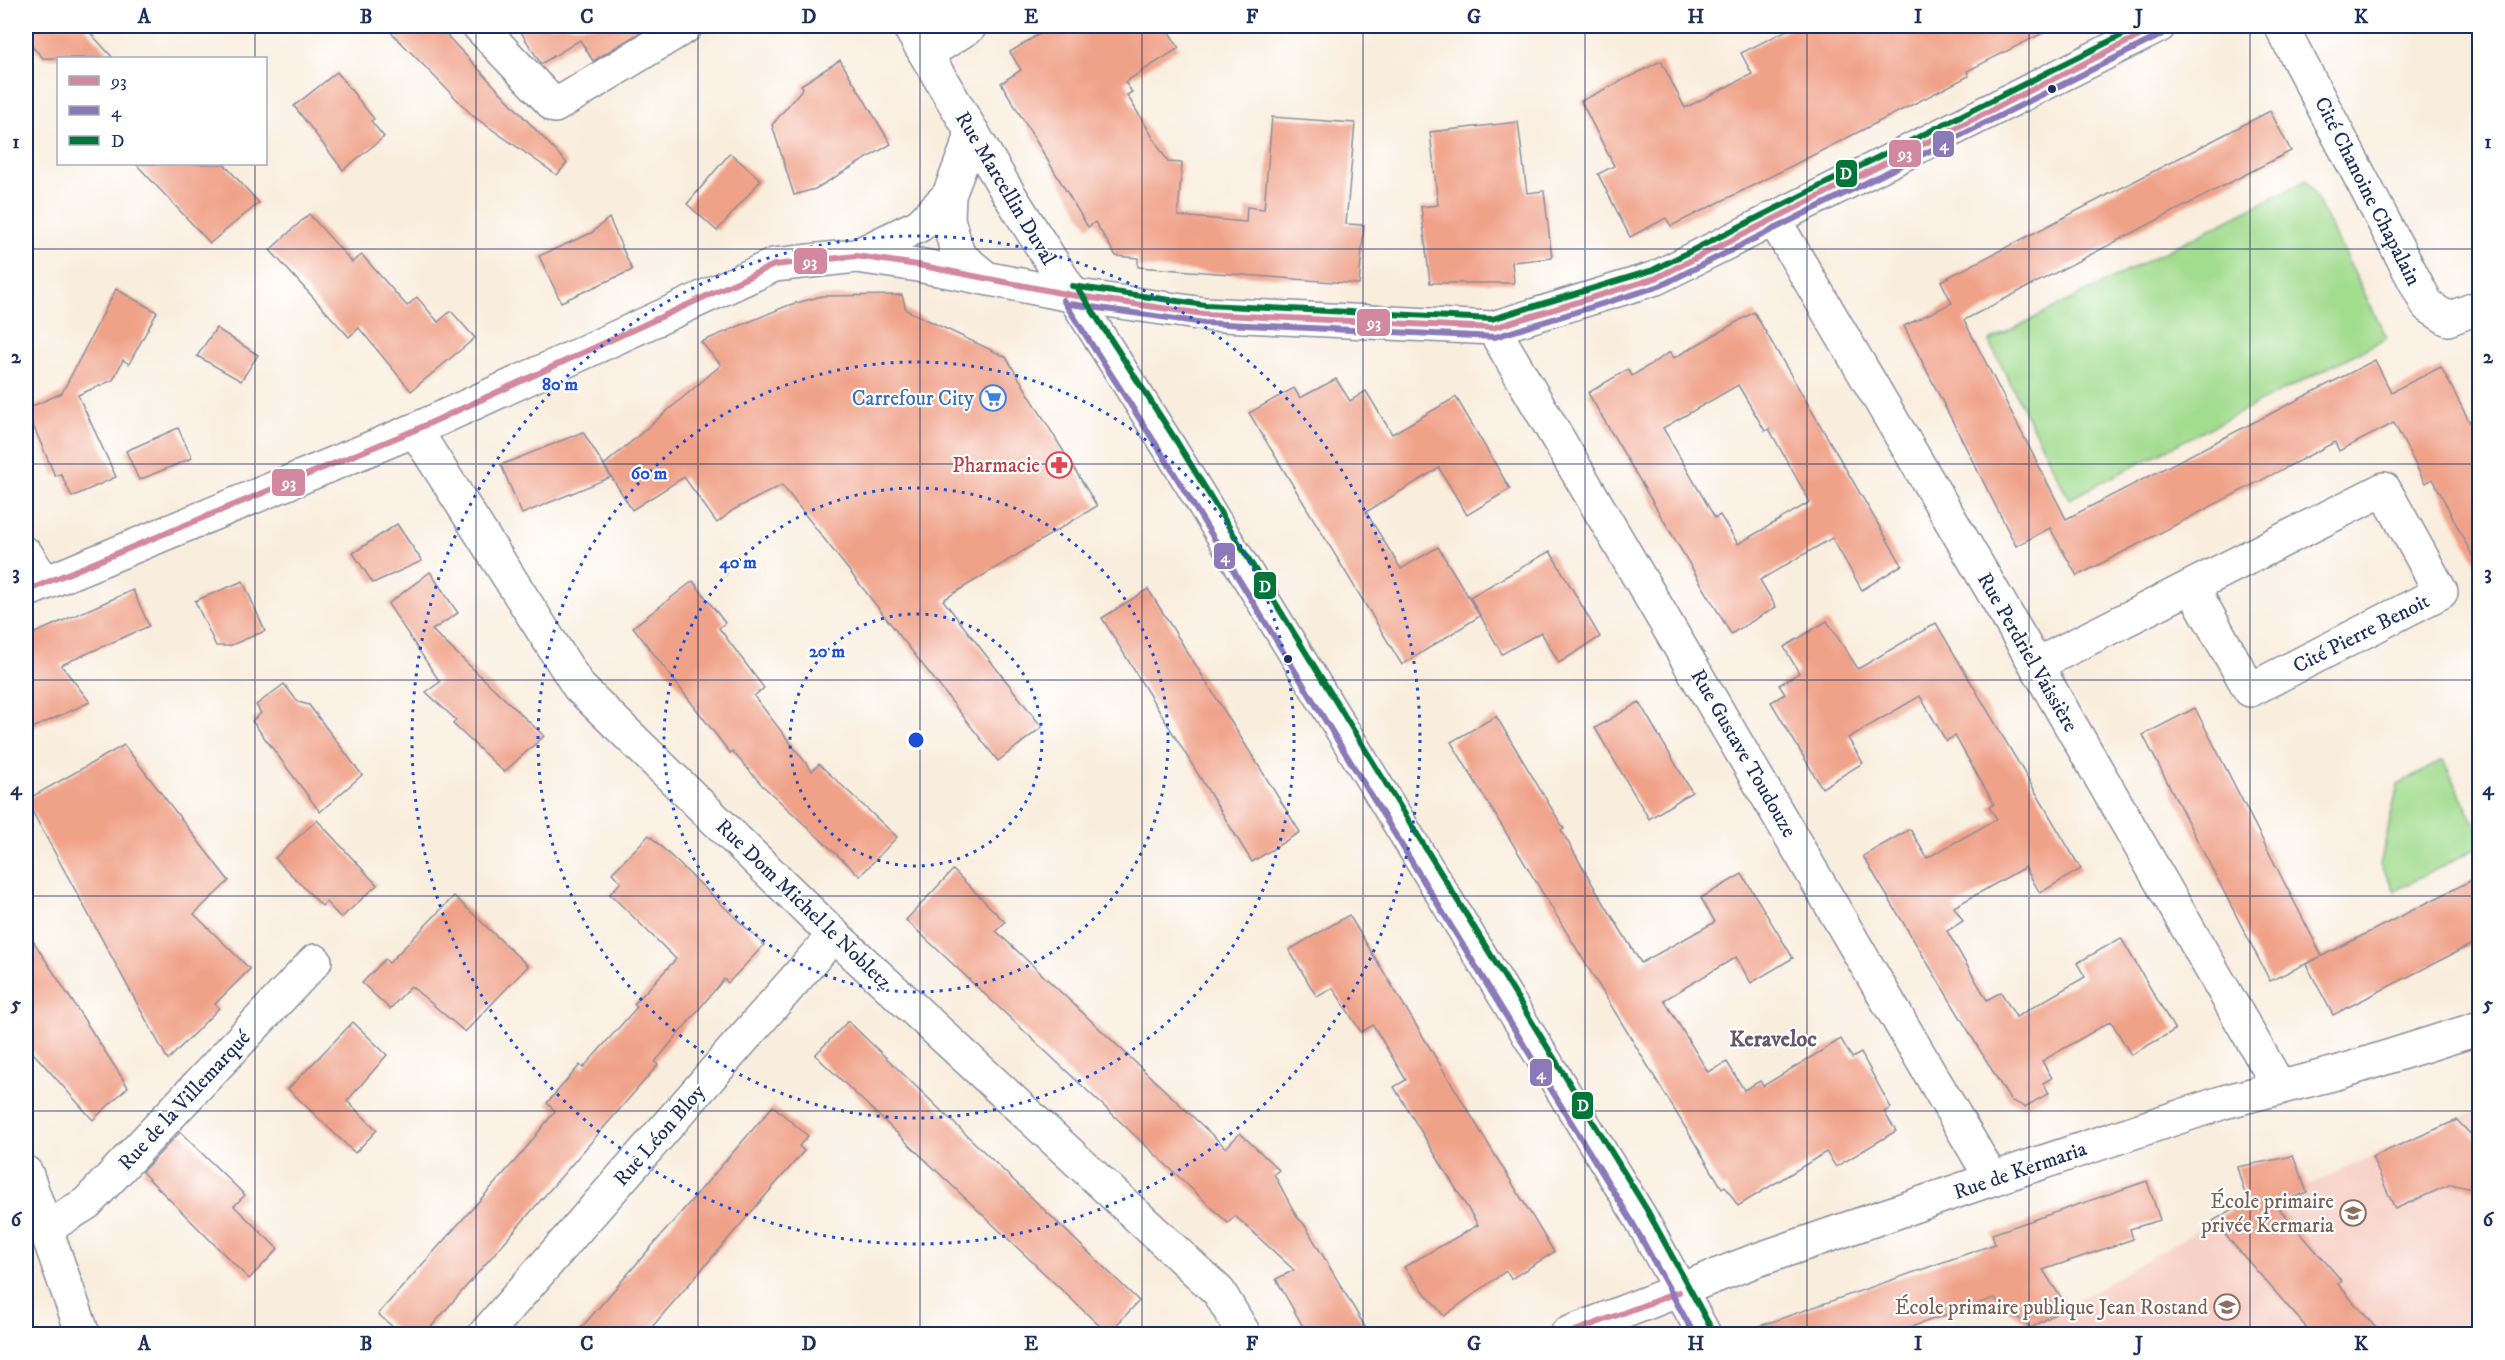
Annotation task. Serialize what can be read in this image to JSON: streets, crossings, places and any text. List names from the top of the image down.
{
  "streets": {
    "street": [
      "Rue Marcellin Duval",
      "Cité Chanoine Chapalain",
      "Cité Pierre Benoit",
      "Rue Perdriel Vaissière",
      "Rue Gustave Toudouze",
      "Rue Dom Michel le Nobletz",
      "Rue de la Villemarqué",
      "Rue Léon Bloy",
      "Rue de Kermaria"
    ]
  },
  "crossings": [
    ["Rue Marcellin Duval", "Rue de Kermaria"],
    ["Cité Pierre Benoit", "Rue Perdriel Vaissière"],
    ["Rue Perdriel Vaissière", "Rue de Kermaria"],
    ["Rue Gustave Toudouze", "Rue de Kermaria"],
    ["Rue Dom Michel le Nobletz", "Rue Léon Bloy"]
  ],
  "districts": ["Keraveloc"],
  "places": {
    "supermarket": ["Carrefour City"],
    "pharmacy": ["Pharmacie"],
    "school or university": ["École primaire privée Kermaria", "École primaire publique Jean Rostand"]
  },
  "lines": ["transit line 93", "transit line D", "transit line 4"],
  "legend": ["93", "4", "D"],
  "grid": {
    "columns": [
      "A",
      "B",
      "C",
      "D",
      "E",
      "F",
      "G",
      "H",
      "I",
      "J",
      "K"
    ],
    "rows": [
      "1",
      "2",
      "3",
      "4",
      "5",
      "6"
    ]
  },
  "rings": [
    "80 m",
    "60 m",
    "40 m",
    "20 m"
  ]
}
